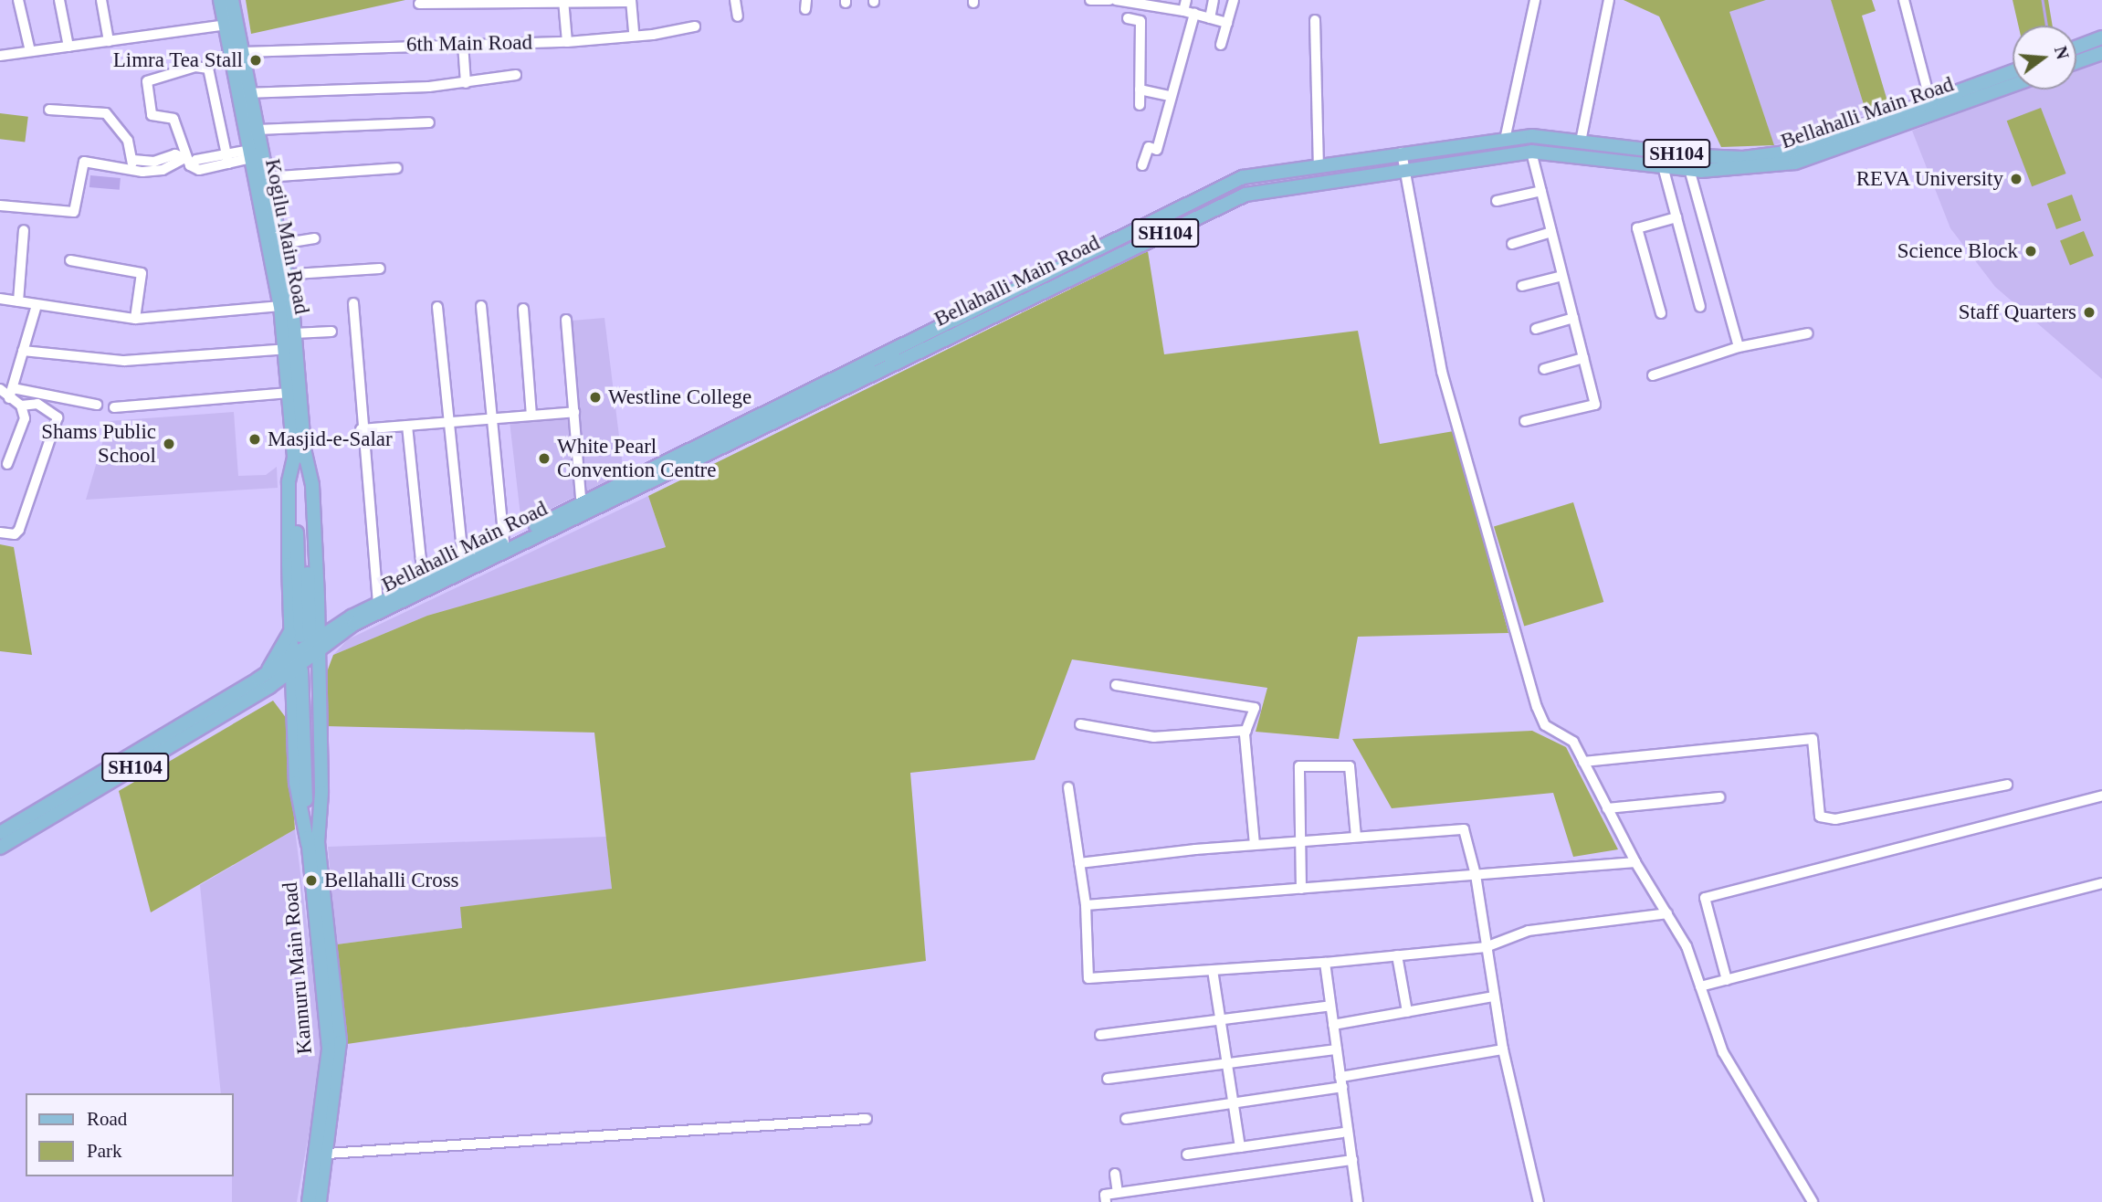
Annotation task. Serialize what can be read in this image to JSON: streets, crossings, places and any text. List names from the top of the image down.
{
  "streets": {
    "main road": [
      "Bellahalli Main Road",
      "SH104",
      "Kogilu Main Road",
      "Kannuru Main Road"
    ],
    "street": ["6th Main Road"]
  },
  "crossings": [
    ["6th Main Road", "Kogilu Main Road"],
    ["Bellahalli Main Road", "SH104"],
    ["Bellahalli Main Road", "Kogilu Main Road"],
    ["SH104", "Kogilu Main Road"]
  ],
  "places": [
    "Limra Tea Stall",
    "REVA University",
    "Science Block",
    "Staff Quarters",
    "Westline College",
    "Masjid-e-Salar",
    "Shams Public School",
    "White Pearl Convention Centre",
    "Bellahalli Cross"
  ],
  "legend": ["Road", "Park"],
  "north": "right"
}
